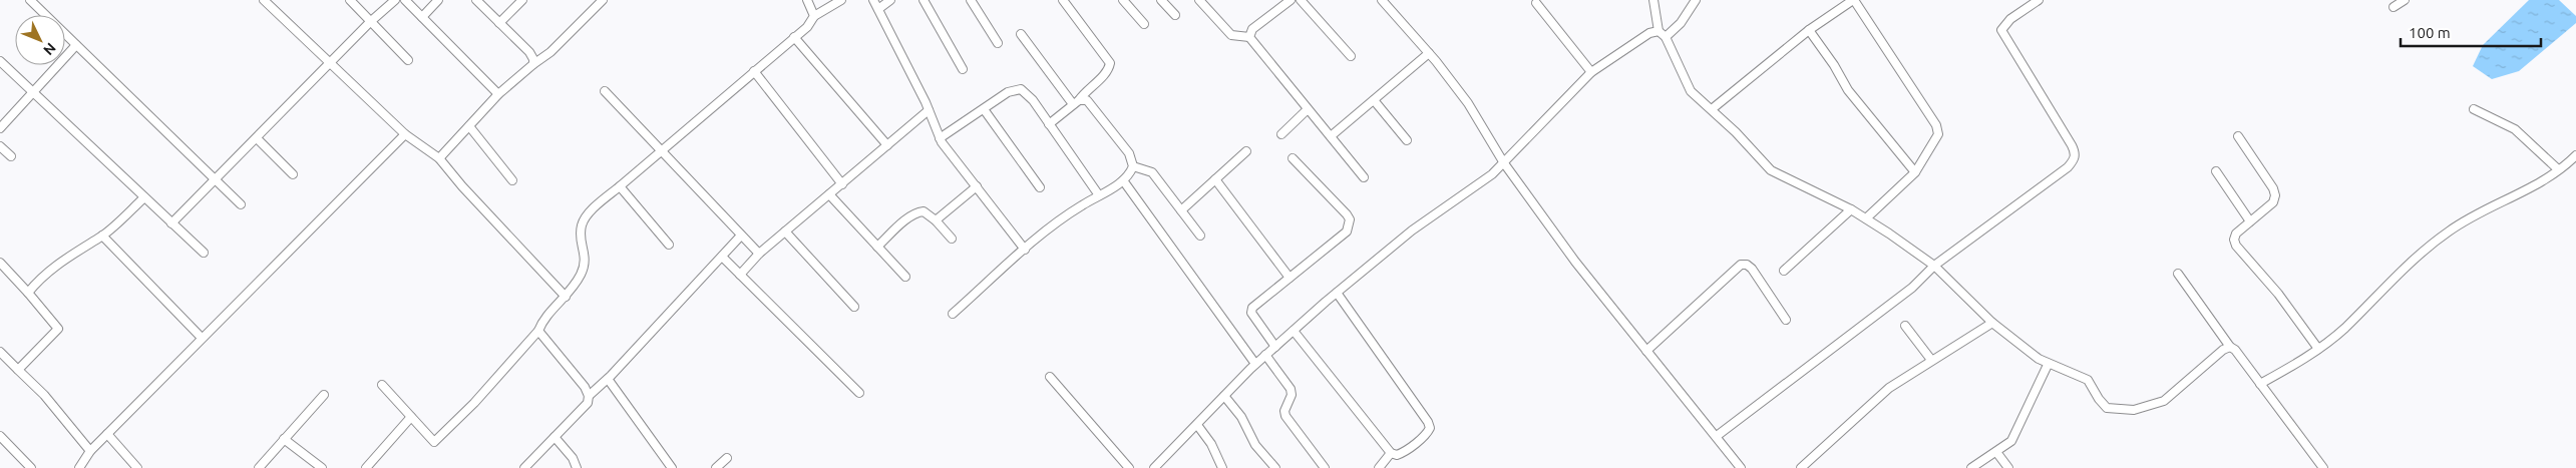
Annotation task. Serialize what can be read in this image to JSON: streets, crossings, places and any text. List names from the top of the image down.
{
  "scale_bar": "100 m",
  "north": "bottom right"
}
